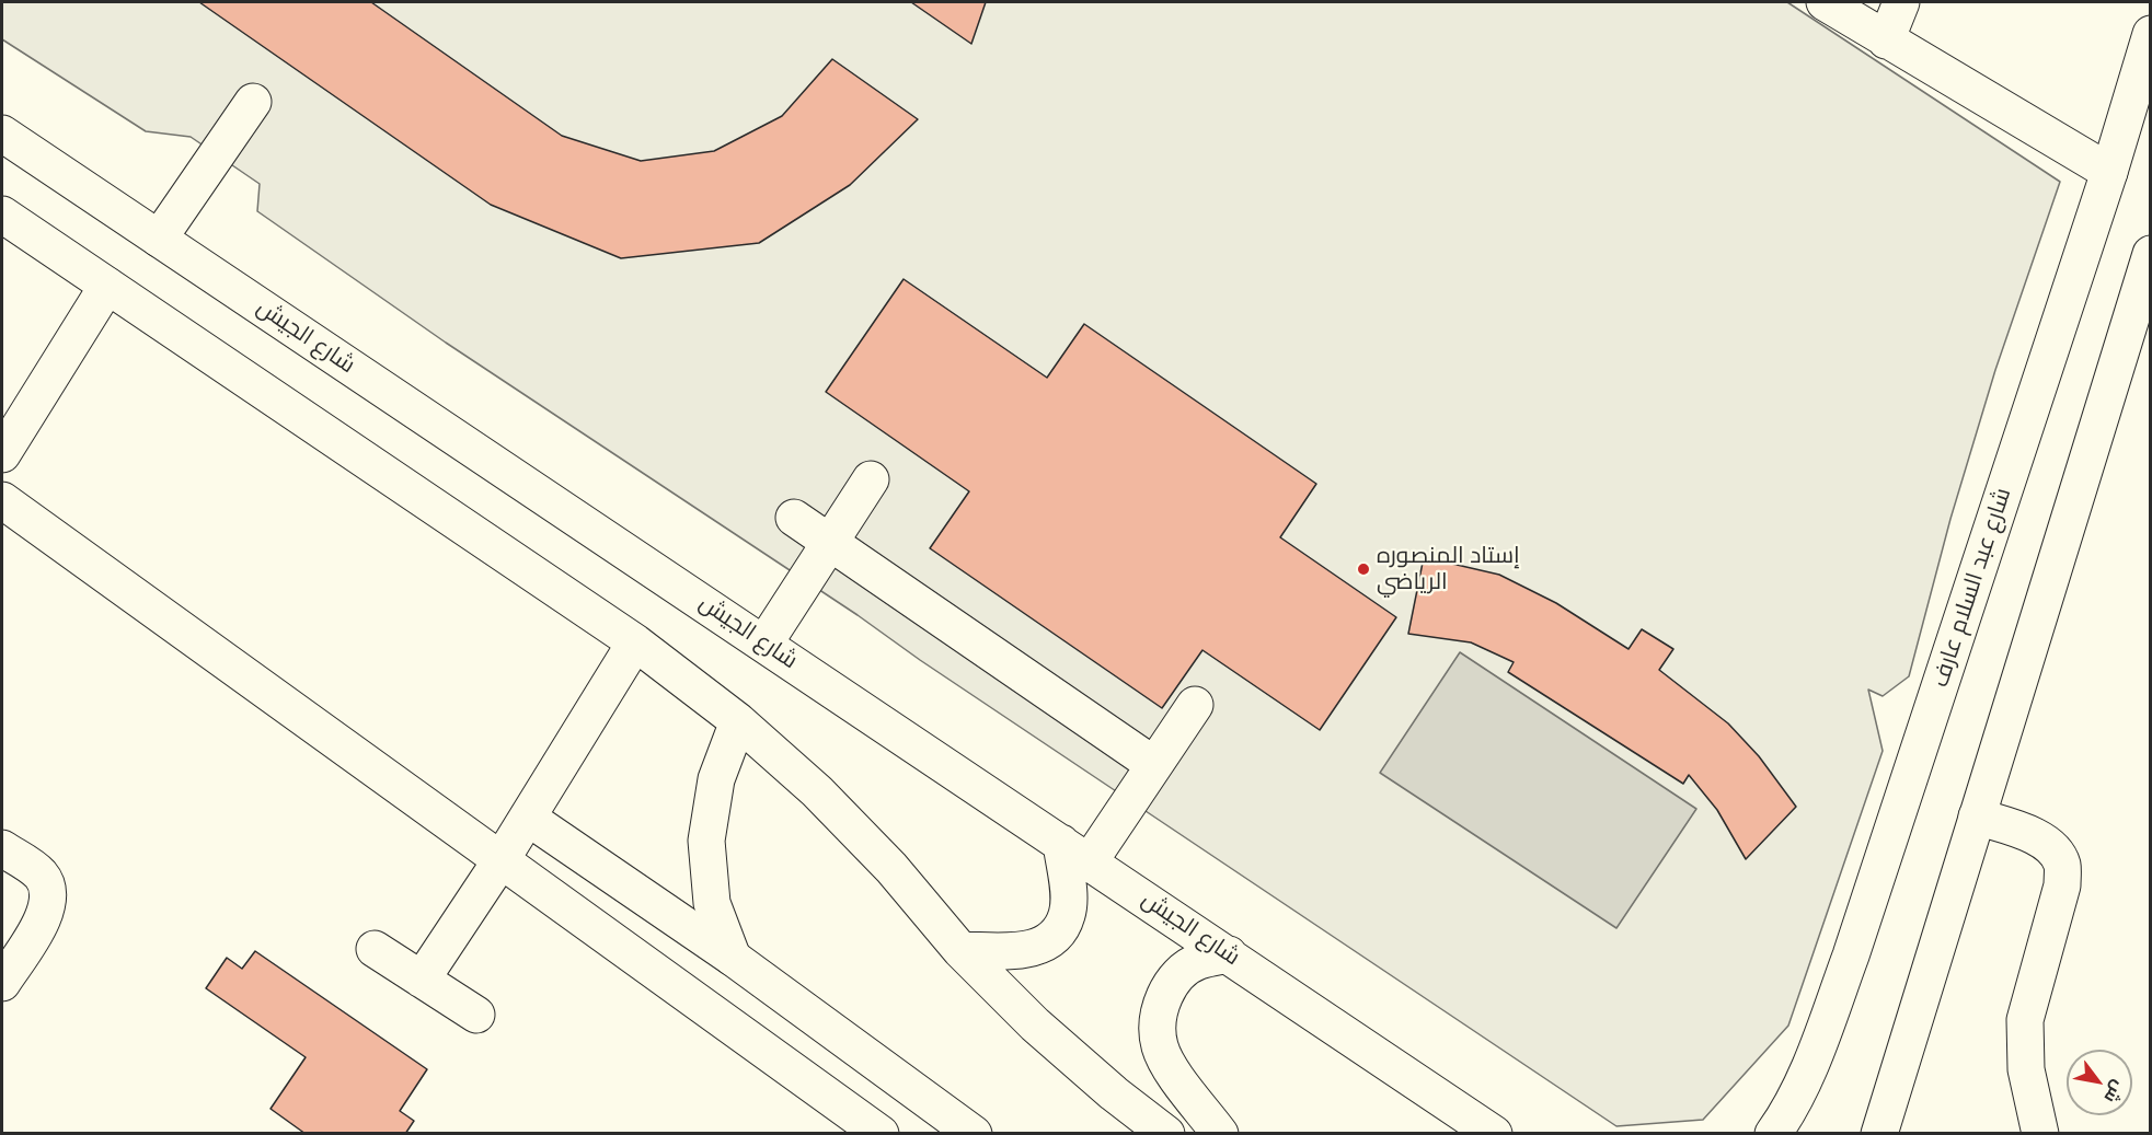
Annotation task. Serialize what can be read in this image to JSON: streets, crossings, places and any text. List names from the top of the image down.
{
  "streets": {
    "main road": ["شارع الجيش", "شارع عبد السلام عارف"]
  },
  "places": ["إستاد المنصوره الرياضي"],
  "north": "bottom right"
}
